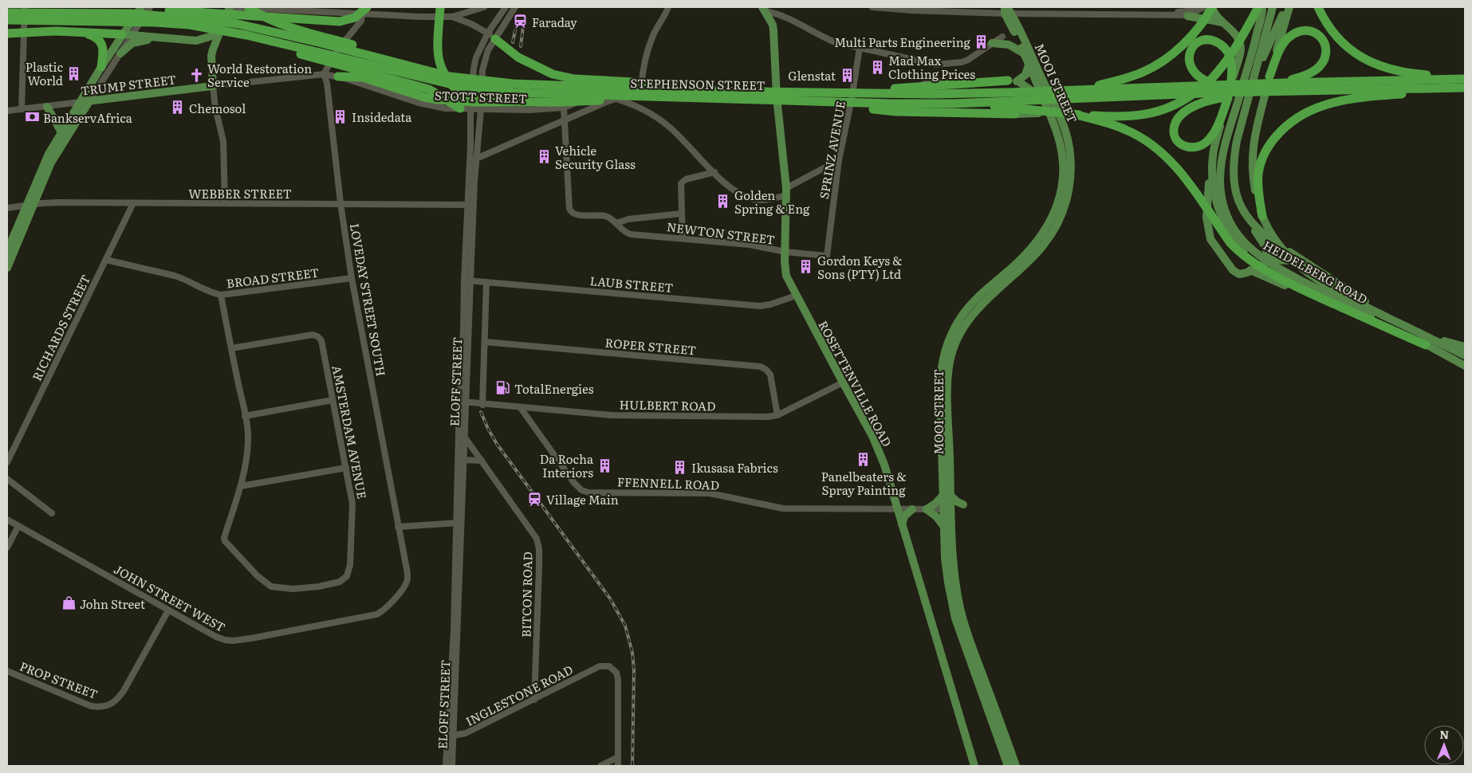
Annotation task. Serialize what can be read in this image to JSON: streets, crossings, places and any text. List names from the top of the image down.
{
  "streets": {
    "main road": [
      "MOOI STREET",
      "STEPHENSON STREET",
      "TRUMP STREET",
      "HEIDELBERG ROAD",
      "ROSETTENVILLE ROAD"
    ],
    "street": [
      "STOTT STREET",
      "SPRINZ AVENUE",
      "WEBBER STREET",
      "NEWTON STREET",
      "BROAD STREET",
      "LAUB STREET",
      "LOVEDAY STREET SOUTH",
      "RICHARDS STREET",
      "ROPER STREET",
      "ELOFF STREET",
      "HULBERT ROAD",
      "AMSTERDAM AVENUE",
      "FFENNELL ROAD",
      "BITCON ROAD",
      "JOHN STREET WEST",
      "PROP STREET",
      "INGLESTONE ROAD"
    ]
  },
  "crossings": [
    ["MOOI STREET", "STEPHENSON STREET"],
    ["MOOI STREET", "FFENNELL ROAD"],
    ["STEPHENSON STREET", "STOTT STREET"],
    ["STEPHENSON STREET", "SPRINZ AVENUE"],
    ["STEPHENSON STREET", "NEWTON STREET"],
    ["STEPHENSON STREET", "ELOFF STREET"],
    ["STEPHENSON STREET", "ROSETTENVILLE ROAD"],
    ["TRUMP STREET", "STOTT STREET"],
    ["TRUMP STREET", "LOVEDAY STREET SOUTH"],
    ["STOTT STREET", "NEWTON STREET"],
    ["STOTT STREET", "LOVEDAY STREET SOUTH"],
    ["STOTT STREET", "ELOFF STREET"],
    ["SPRINZ AVENUE", "NEWTON STREET"],
    ["WEBBER STREET", "LOVEDAY STREET SOUTH"],
    ["WEBBER STREET", "RICHARDS STREET"],
    ["WEBBER STREET", "ELOFF STREET"],
    ["NEWTON STREET", "ROSETTENVILLE ROAD"],
    ["BROAD STREET", "LOVEDAY STREET SOUTH"],
    ["BROAD STREET", "RICHARDS STREET"],
    ["LAUB STREET", "ELOFF STREET"],
    ["LAUB STREET", "ROSETTENVILLE ROAD"],
    ["LOVEDAY STREET SOUTH", "JOHN STREET WEST"],
    ["ROPER STREET", "HULBERT ROAD"],
    ["ELOFF STREET", "HULBERT ROAD"],
    ["ELOFF STREET", "BITCON ROAD"],
    ["ELOFF STREET", "INGLESTONE ROAD"],
    ["ROSETTENVILLE ROAD", "HULBERT ROAD"],
    ["ROSETTENVILLE ROAD", "FFENNELL ROAD"],
    ["HULBERT ROAD", "FFENNELL ROAD"],
    ["BITCON ROAD", "INGLESTONE ROAD"],
    ["JOHN STREET WEST", "PROP STREET"]
  ],
  "places": {
    "station": ["Faraday", "Village Main"],
    "building": [
      "Multi Parts Engineering",
      "Mad Max Clothing Prices",
      "Plastic World",
      "Glenstat",
      "Chemosol",
      "Insidedata",
      "Vehicle Security Glass",
      "Golden Spring & Eng",
      "Gordon Keys & Sons (PTY) Ltd",
      "Panelbeaters & Spray Painting",
      "Da Rocha Interiors",
      "Ikusasa Fabrics"
    ],
    "church": ["World Restoration Service"],
    "bank": ["BankservAfrica"],
    "fuel station": ["TotalEnergies"],
    "shop": ["John Street"]
  },
  "north": "top"
}
